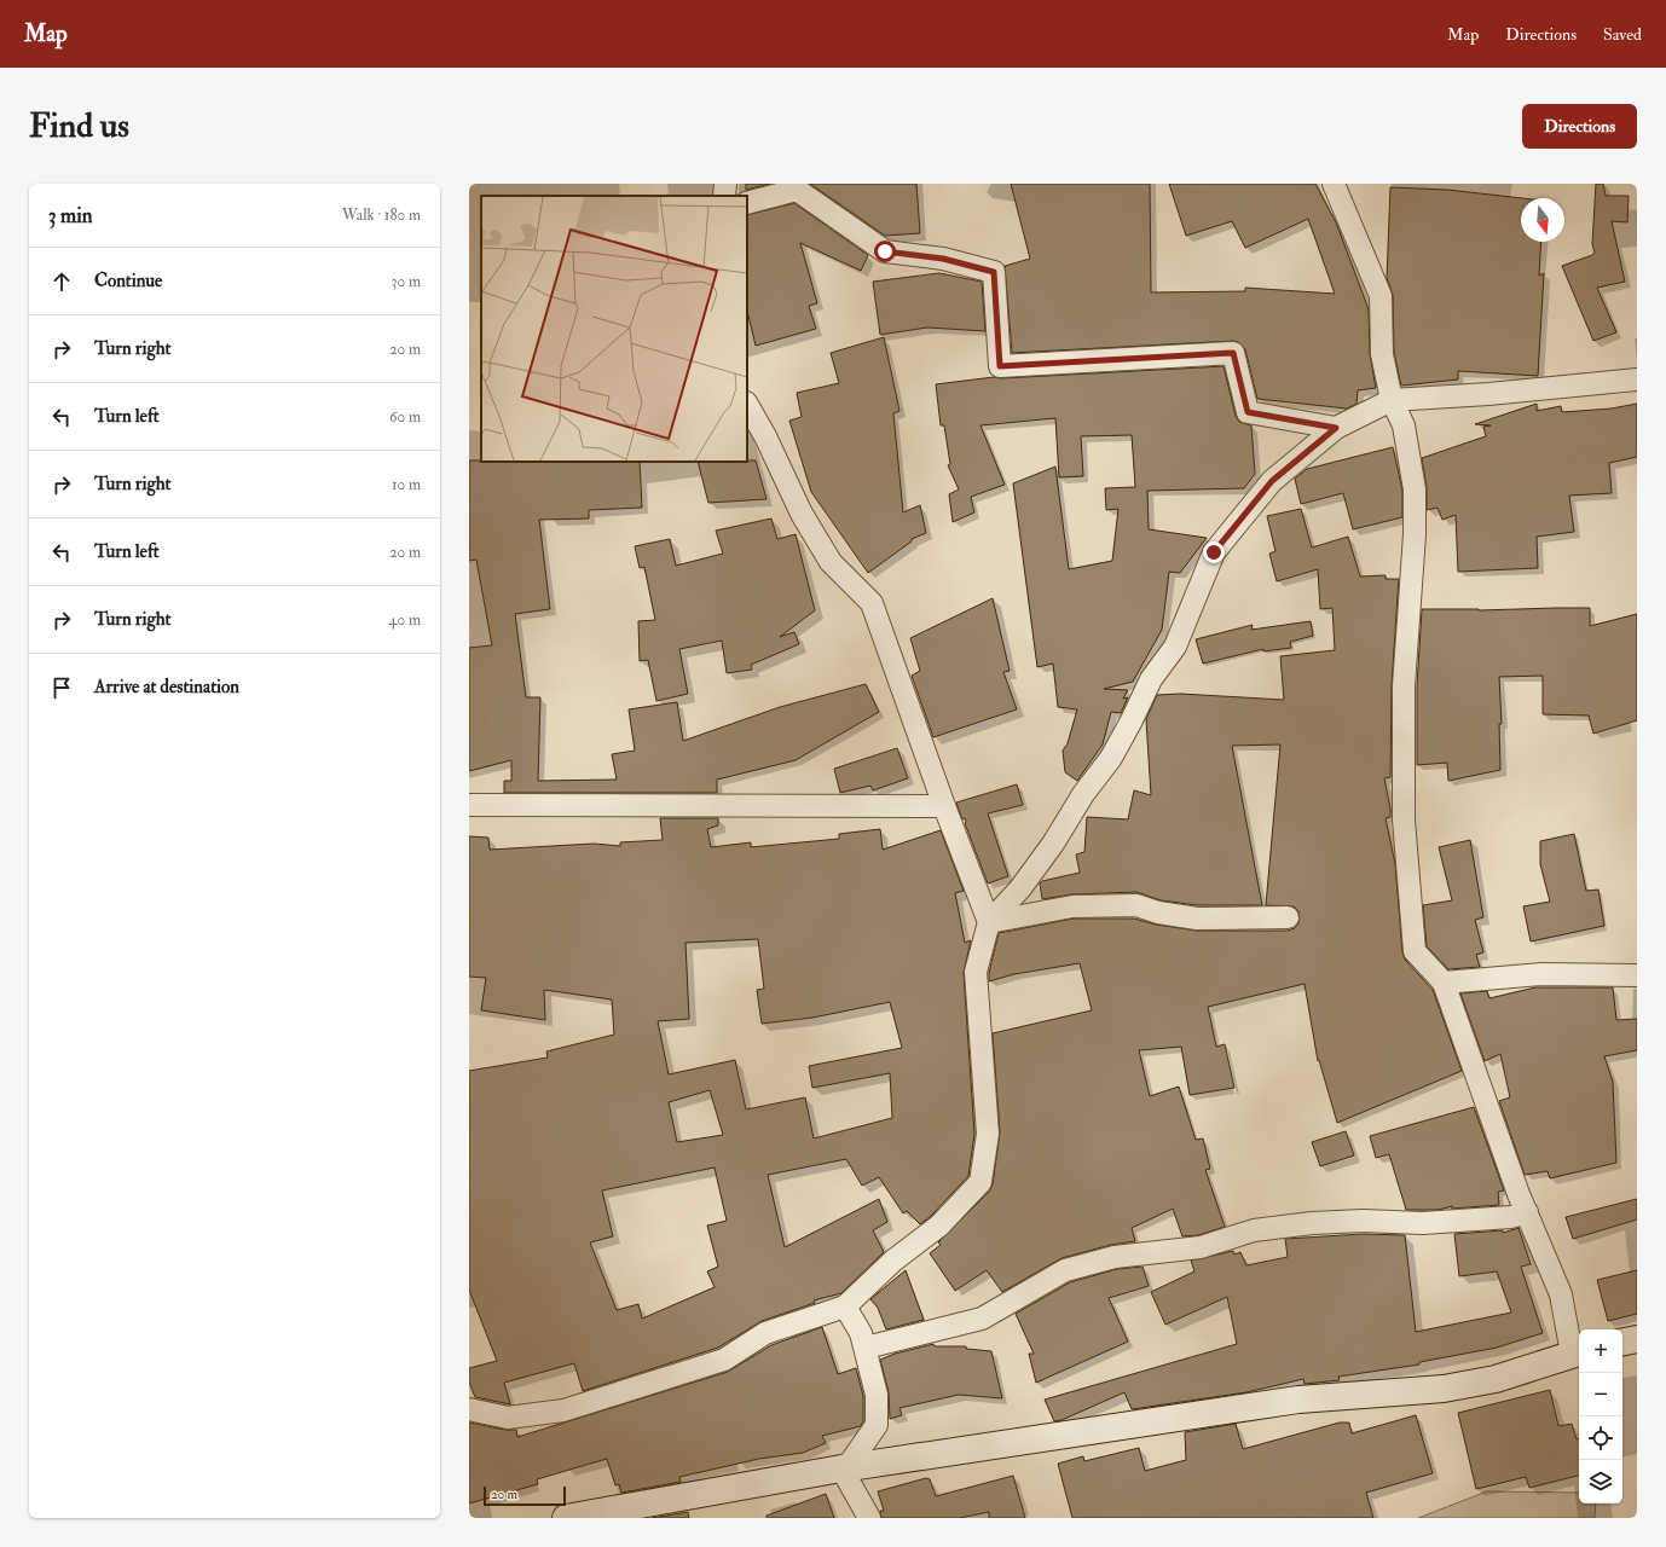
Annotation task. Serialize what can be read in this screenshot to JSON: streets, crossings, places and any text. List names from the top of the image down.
{
  "scale_bar": "20 m",
  "north": "bottom",
  "page": {
    "header": "Map",
    "nav": ["Map", "Directions", "Saved"],
    "buttons": "Directions",
    "title": "Find us",
    "heading": ["3 min", "Walk · 180 m"],
    "list": [
      ["Continue", "30 m"],
      ["Turn right", "20 m"],
      ["Turn left", "60 m"],
      ["Turn right", "10 m"],
      ["Turn left", "20 m"],
      ["Turn right", "40 m"],
      "Arrive at destination"
    ],
    "map_buttons": ["+", "−"],
    "scale": "20 m"
  }
}
